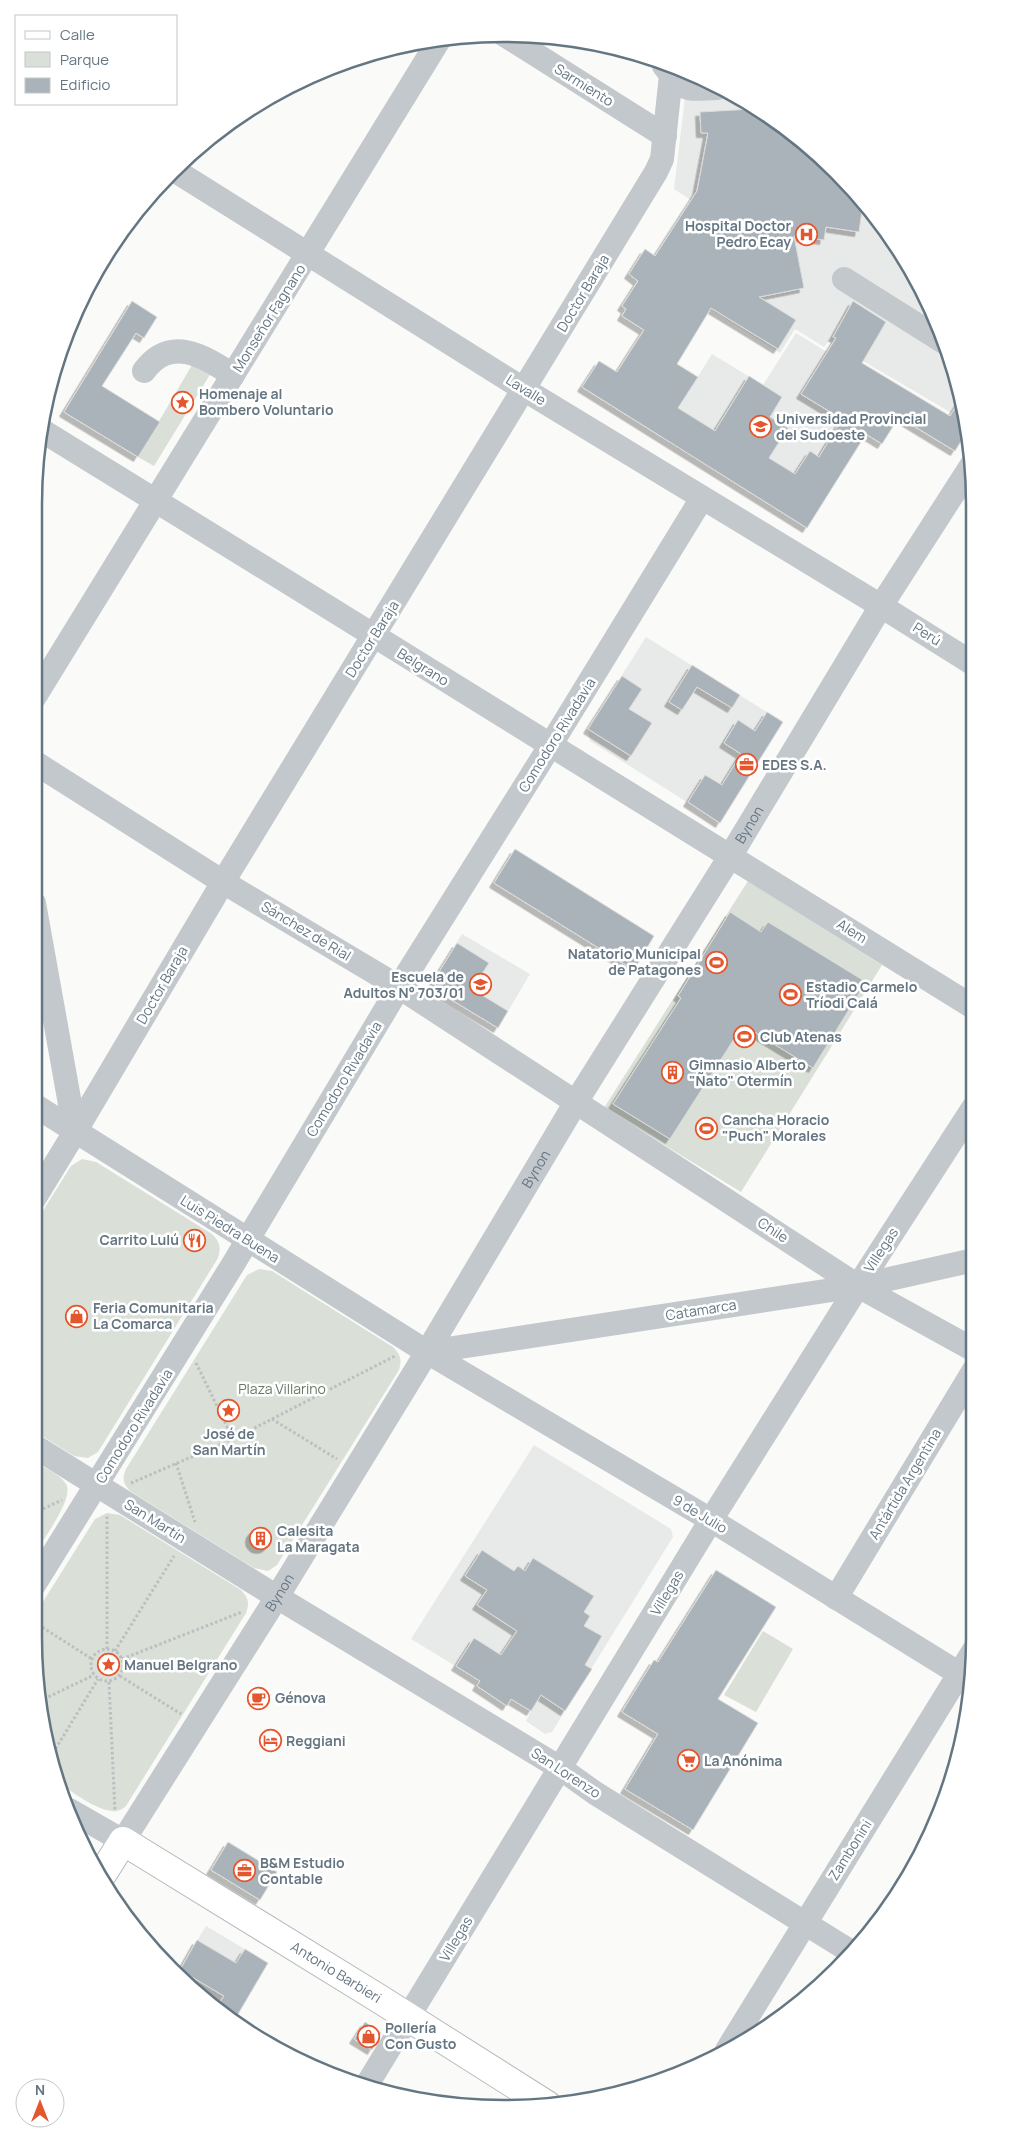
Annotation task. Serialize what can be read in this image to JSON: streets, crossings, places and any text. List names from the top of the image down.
{
  "streets": {
    "main road": ["Bynon", "Antonio Barbieri"],
    "street": [
      "Sarmiento",
      "Doctor Baraja",
      "Monseñor Fagnano",
      "Lavalle",
      "Perú",
      "Belgrano",
      "Comodoro Rivadavia",
      "Sánchez de Rial",
      "Alem",
      "Luis Piedra Buena",
      "Chile",
      "Villegas",
      "Catamarca",
      "Antártida Argentina",
      "9 de Julio",
      "San Martín",
      "San Lorenzo",
      "Zambonini"
    ]
  },
  "crossings": [
    ["Sarmiento", "Doctor Baraja"],
    ["Doctor Baraja", "Lavalle"],
    ["Doctor Baraja", "Belgrano"],
    ["Doctor Baraja", "Sánchez de Rial"],
    ["Doctor Baraja", "Luis Piedra Buena"],
    ["Monseñor Fagnano", "Lavalle"],
    ["Monseñor Fagnano", "Belgrano"],
    ["Lavalle", "Perú"],
    ["Lavalle", "Comodoro Rivadavia"],
    ["Lavalle", "Bynon"],
    ["Perú", "Bynon"],
    ["Belgrano", "Comodoro Rivadavia"],
    ["Belgrano", "Bynon"],
    ["Belgrano", "Alem"],
    ["Comodoro Rivadavia", "Sánchez de Rial"],
    ["Comodoro Rivadavia", "Luis Piedra Buena"],
    ["Comodoro Rivadavia", "San Martín"],
    ["Bynon", "Sánchez de Rial"],
    ["Bynon", "Alem"],
    ["Bynon", "Luis Piedra Buena"],
    ["Bynon", "Chile"],
    ["Bynon", "Catamarca"],
    ["Bynon", "9 de Julio"],
    ["Bynon", "San Martín"],
    ["Bynon", "San Lorenzo"],
    ["Bynon", "Antonio Barbieri"],
    ["Sánchez de Rial", "Chile"],
    ["Luis Piedra Buena", "Catamarca"],
    ["Luis Piedra Buena", "9 de Julio"],
    ["Chile", "Villegas"],
    ["Chile", "Catamarca"],
    ["Villegas", "Catamarca"],
    ["Villegas", "9 de Julio"],
    ["Villegas", "San Lorenzo"],
    ["Villegas", "Antonio Barbieri"],
    ["Catamarca", "9 de Julio"],
    ["Antártida Argentina", "9 de Julio"],
    ["9 de Julio", "Zambonini"],
    ["San Martín", "San Lorenzo"],
    ["San Lorenzo", "Zambonini"]
  ],
  "parks": ["Plaza Villarino"],
  "places": {
    "hospital": ["Hospital Doctor Pedro Ecay"],
    "place": ["Homenaje al Bombero Voluntario", "José de San Martín", "Manuel Belgrano"],
    "school or university": ["Universidad Provincial del Sudoeste", "Escuela de Adultos N° 703/01"],
    "office": ["EDES S.A.", "B&M Estudio Contable"],
    "sports": [
      "Natatorio Municipal de Patagones",
      "Estadio Carmelo Tríodi Calá",
      "Club Atenas",
      "Cancha Horacio \"Puch\" Morales"
    ],
    "building": ["Gimnasio Alberto \"Ñato\" Otermín", "Calesita La Maragata"],
    "restaurant": ["Carrito Lulú"],
    "shop": ["Feria Comunitaria La Comarca", "Pollería Con Gusto"],
    "cafe": ["Génova"],
    "hotel": ["Reggiani"],
    "supermarket": ["La Anónima"]
  },
  "legend": ["Calle", "Parque", "Edificio"],
  "north": "top"
}
